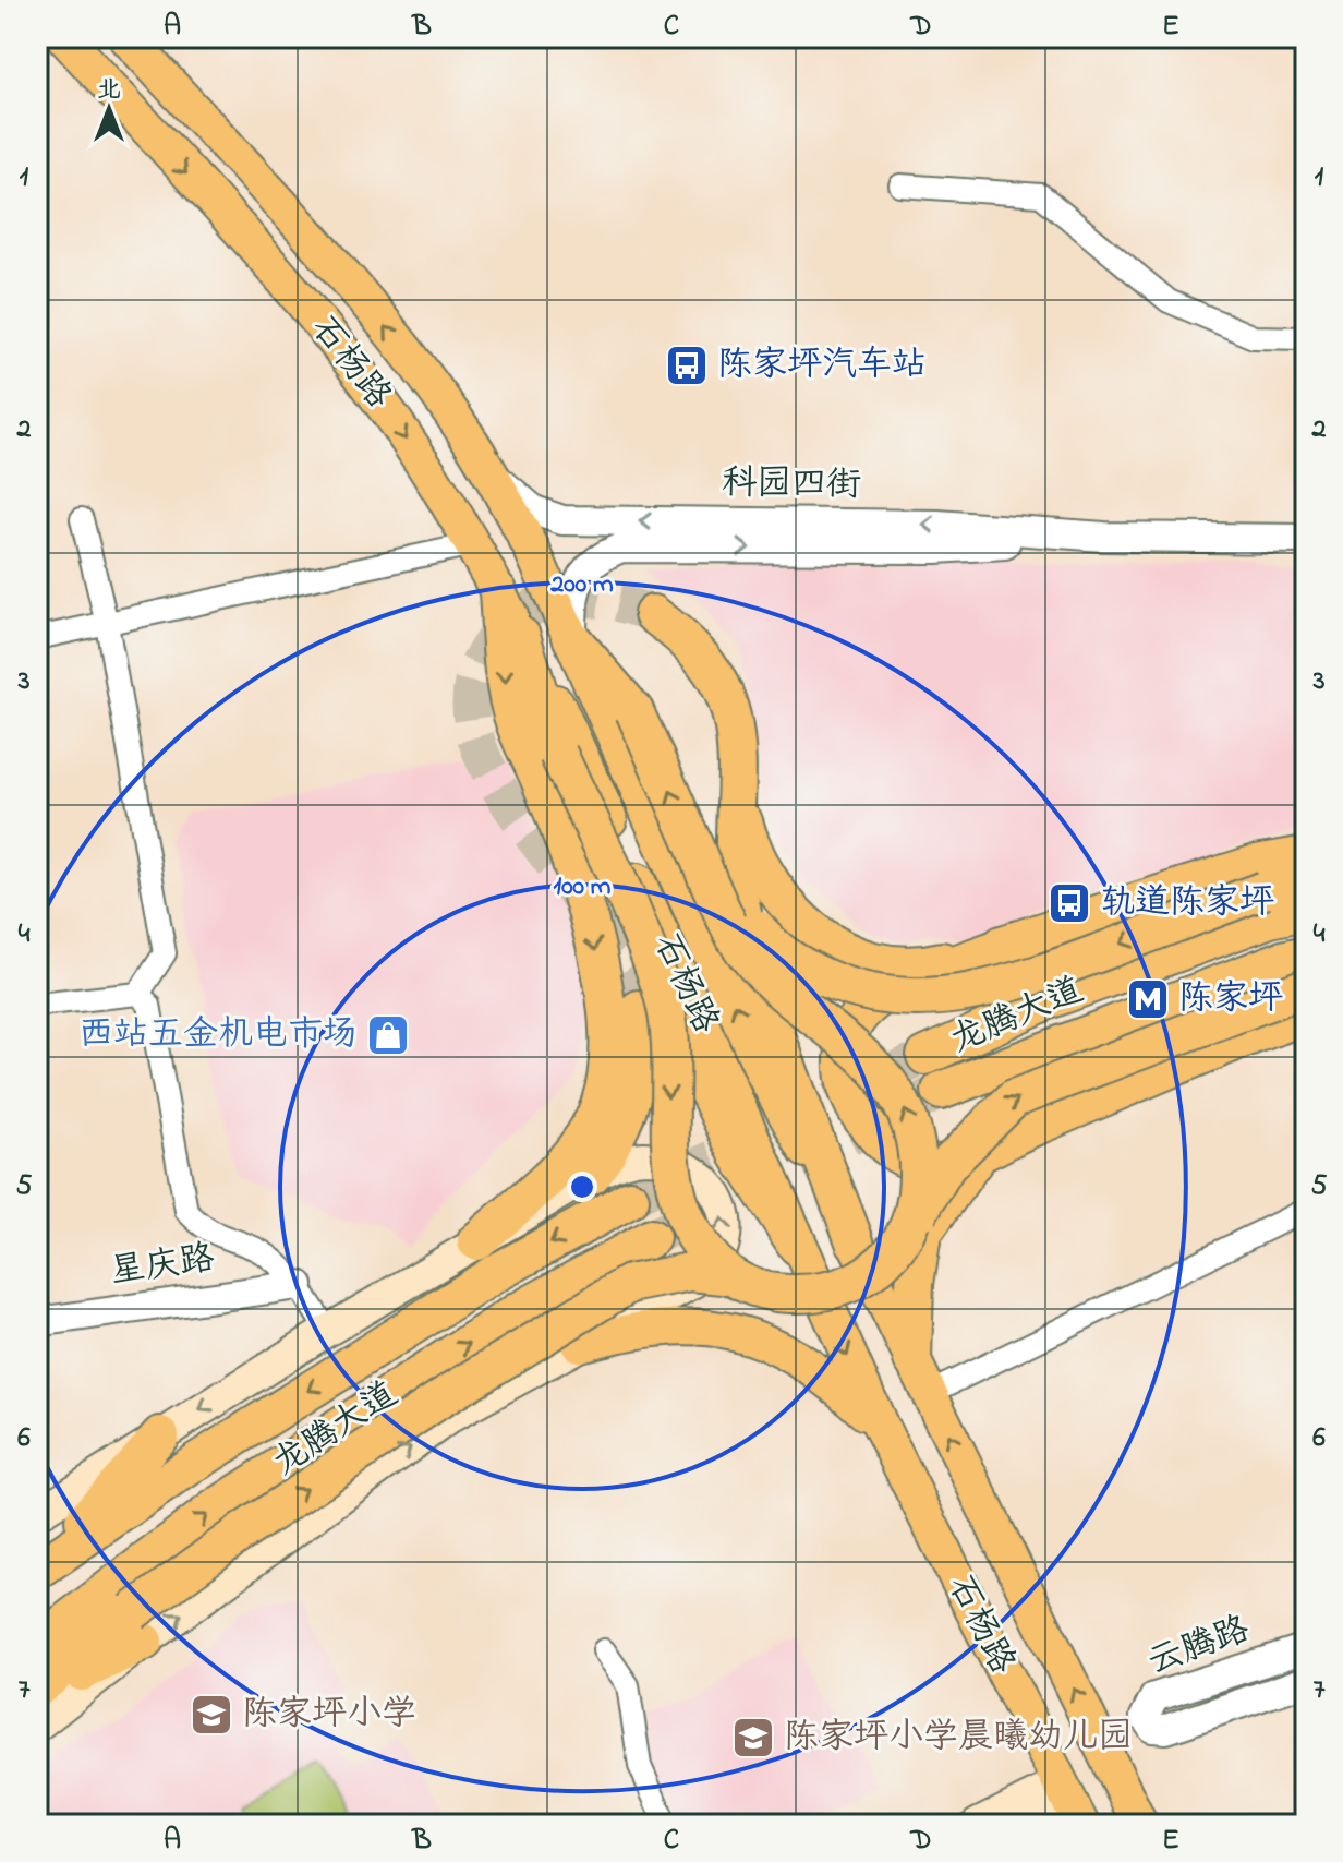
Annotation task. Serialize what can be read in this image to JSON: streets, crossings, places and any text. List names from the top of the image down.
{
  "streets": {
    "highway": ["龙腾大道"],
    "main road": ["石杨路"],
    "street": ["科园四街", "星庆路", "云腾路"]
  },
  "crossings": [
    ["石杨路", "科园四街"]
  ],
  "places": {
    "bus stop": ["陈家坪汽车站", "轨道陈家坪"],
    "metro station": ["陈家坪"],
    "shop": ["西站五金机电市场"],
    "school or university": ["陈家坪小学", "陈家坪小学晨曦幼儿园"]
  },
  "north": "top",
  "grid": {
    "columns": [
      "A",
      "B",
      "C",
      "D",
      "E"
    ],
    "rows": [
      "1",
      "2",
      "3",
      "4",
      "5",
      "6",
      "7"
    ]
  },
  "rings": ["200 m", "100 m"]
}
